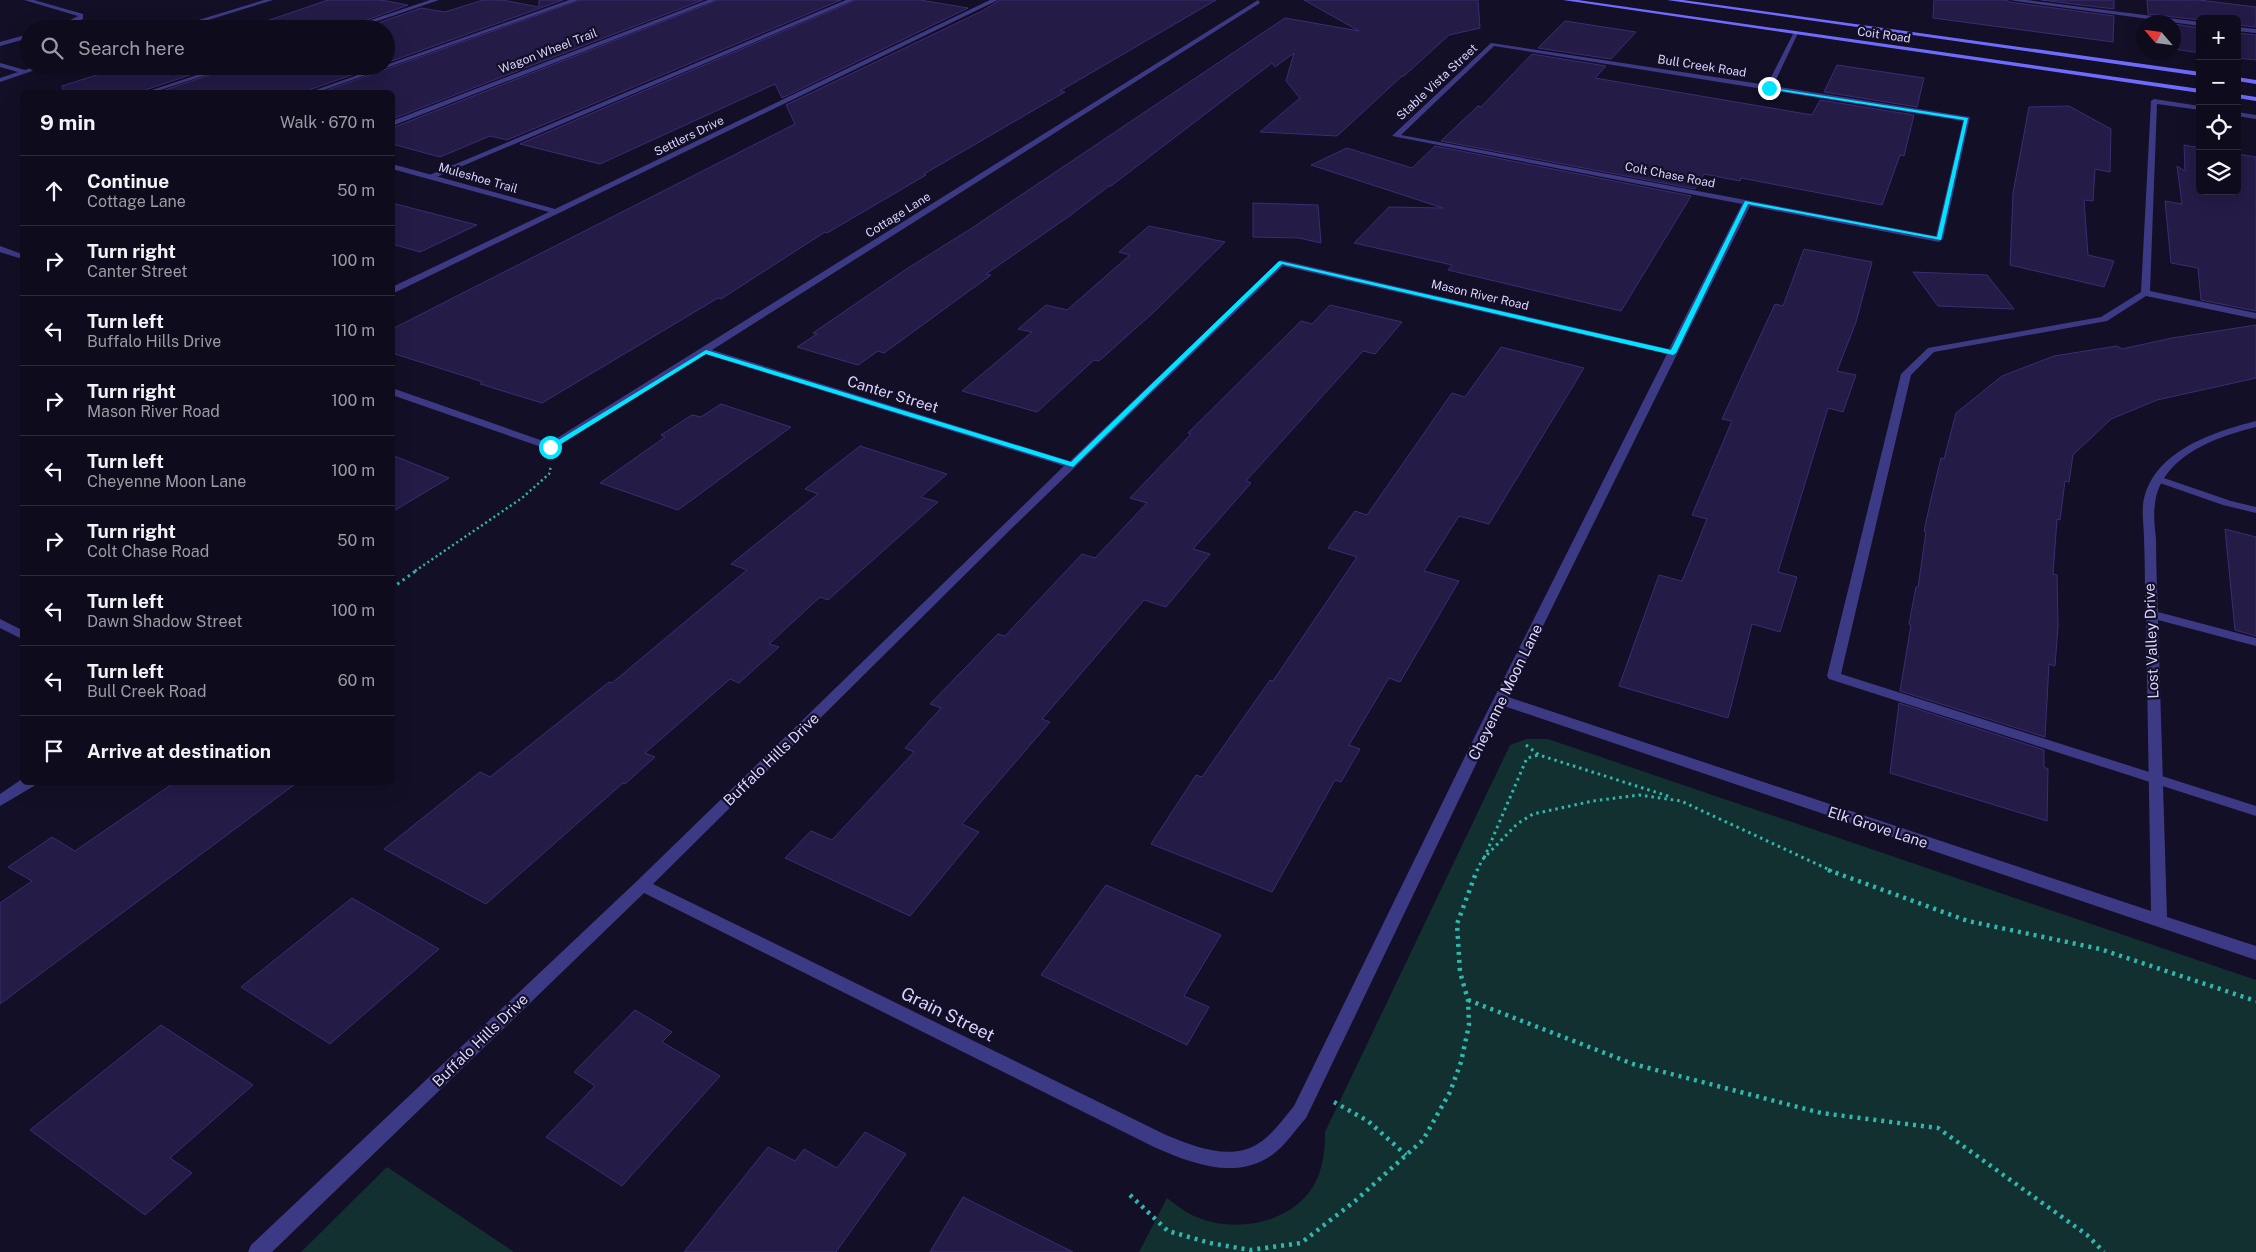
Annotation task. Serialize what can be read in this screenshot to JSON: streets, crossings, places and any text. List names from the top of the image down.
{
  "streets": {
    "main road": ["Coit Road"],
    "street": [
      "Wagon Wheel Trail",
      "Bull Creek Road",
      "Stable Vista Street",
      "Settlers Drive",
      "Colt Chase Road",
      "Muleshoe Trail",
      "Cottage Lane",
      "Mason River Road",
      "Canter Street",
      "Lost Valley Drive",
      "Cheyenne Moon Lane",
      "Buffalo Hills Drive",
      "Elk Grove Lane",
      "Grain Street"
    ]
  },
  "crossings": [
    ["Bull Creek Road", "Stable Vista Street"],
    ["Bull Creek Road", "Colt Chase Road"],
    ["Stable Vista Street", "Colt Chase Road"],
    ["Settlers Drive", "Muleshoe Trail"],
    ["Colt Chase Road", "Cheyenne Moon Lane"],
    ["Cottage Lane", "Canter Street"],
    ["Mason River Road", "Cheyenne Moon Lane"],
    ["Mason River Road", "Buffalo Hills Drive"],
    ["Canter Street", "Buffalo Hills Drive"],
    ["Lost Valley Drive", "Elk Grove Lane"],
    ["Cheyenne Moon Lane", "Elk Grove Lane"],
    ["Cheyenne Moon Lane", "Grain Street"],
    ["Buffalo Hills Drive", "Grain Street"]
  ],
  "north": "top left",
  "page": {
    "map_buttons": ["+", "−"],
    "search": "Search here",
    "heading": ["9 min", "Walk · 670 m"],
    "list": [
      ["Continue", "Cottage Lane", "50 m"],
      ["Turn right", "Canter Street", "100 m"],
      ["Turn left", "Buffalo Hills Drive", "110 m"],
      ["Turn right", "Mason River Road", "100 m"],
      ["Turn left", "Cheyenne Moon Lane", "100 m"],
      ["Turn right", "Colt Chase Road", "50 m"],
      ["Turn left", "Dawn Shadow Street", "100 m"],
      ["Turn left", "Bull Creek Road", "60 m"],
      "Arrive at destination"
    ]
  }
}
